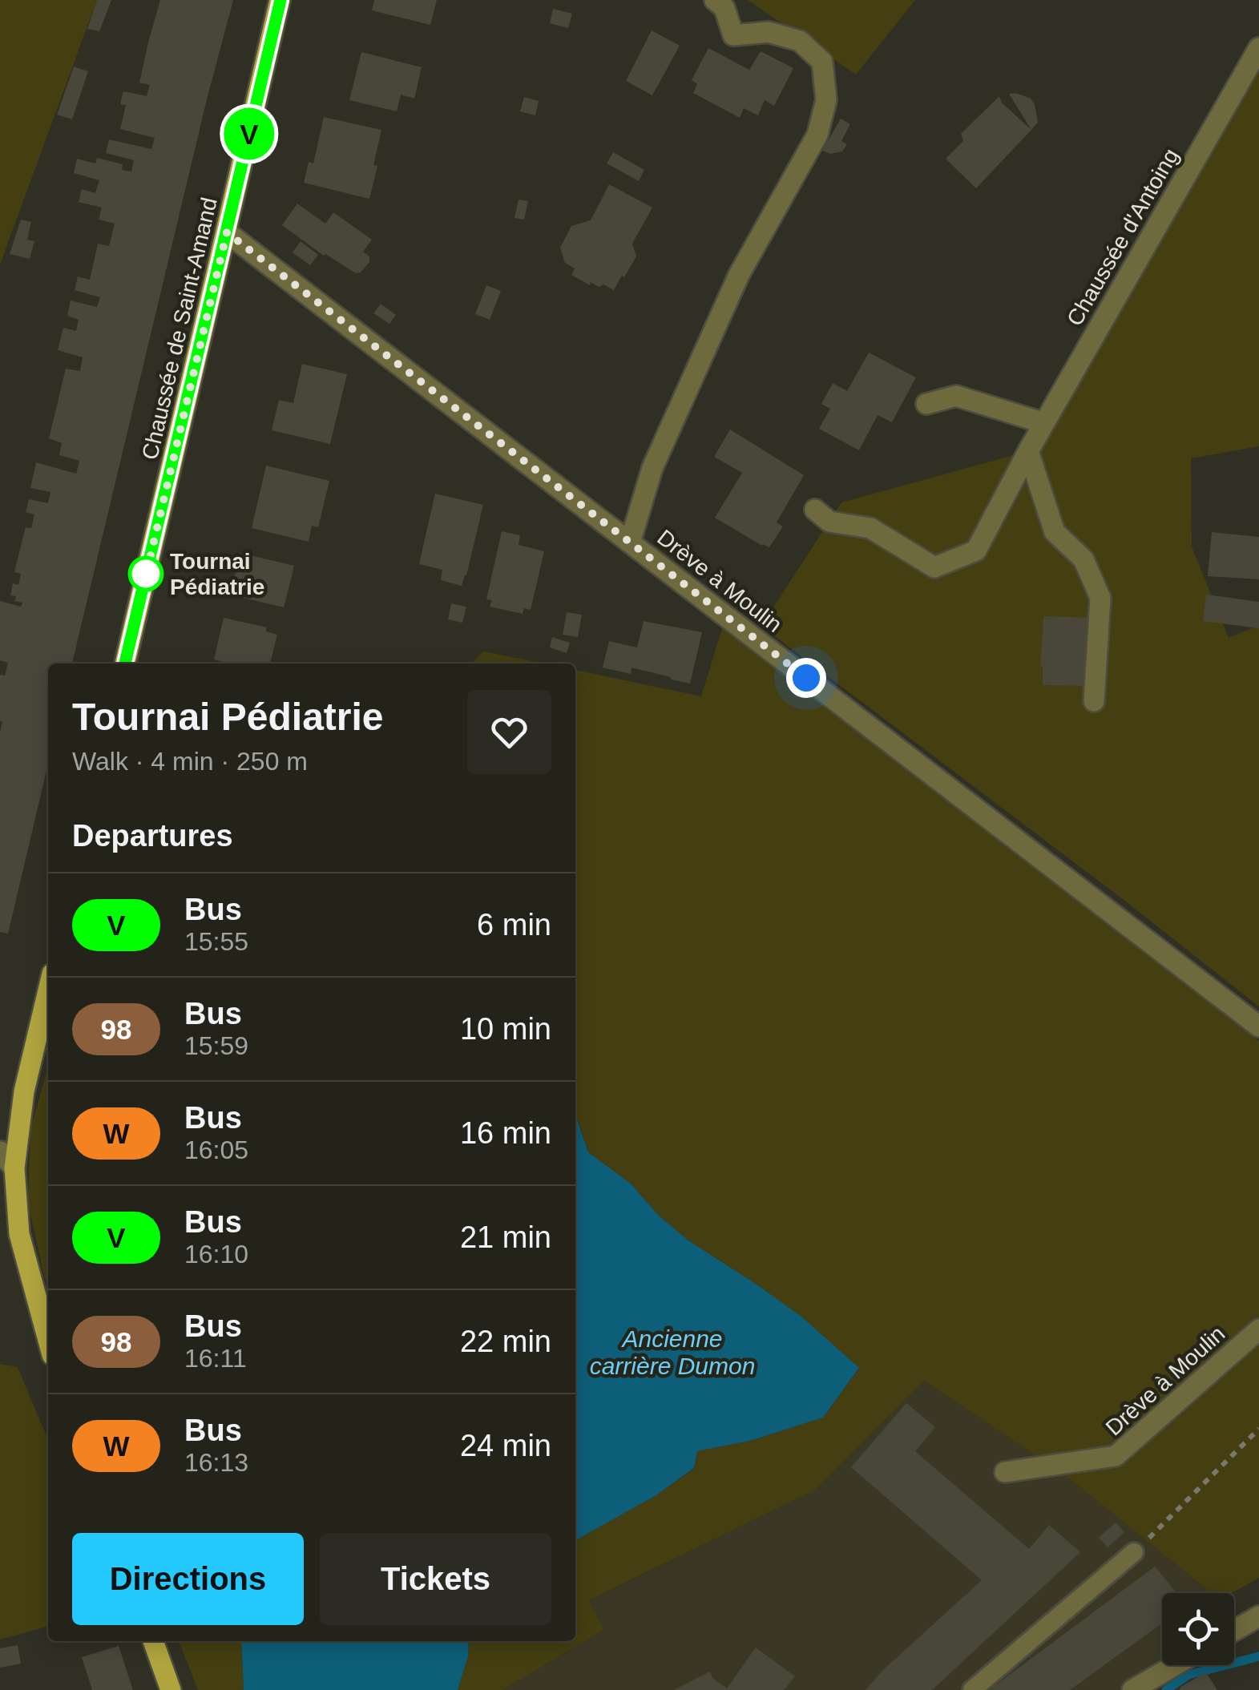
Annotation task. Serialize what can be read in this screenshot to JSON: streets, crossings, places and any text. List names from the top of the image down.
{
  "streets": {
    "main road": ["Chaussée de Saint-Amand"],
    "street": ["Chaussée d'Antoing", "Drève à Moulin"]
  },
  "crossings": [
    ["Chaussée de Saint-Amand", "Drève à Moulin"]
  ],
  "water": ["Ancienne carrière Dumon"],
  "places": ["Tournai Pédiatrie"],
  "lines": ["bus line V"],
  "page": {
    "on_map": "V",
    "heading": [
      ["Tournai Pédiatrie", "Walk · 4 min · 250 m"],
      "Departures"
    ],
    "list": [
      {
        "mark": "V",
        "name": "Bus",
        "note": "15:55",
        "value": "6 min"
      },
      {
        "mark": "98",
        "name": "Bus",
        "note": "15:59",
        "value": "10 min"
      },
      {
        "mark": "W",
        "name": "Bus",
        "note": "16:05",
        "value": "16 min"
      },
      {
        "mark": "V",
        "name": "Bus",
        "note": "16:10",
        "value": "21 min"
      },
      {
        "mark": "98",
        "name": "Bus",
        "note": "16:11",
        "value": "22 min"
      },
      {
        "mark": "W",
        "name": "Bus",
        "note": "16:13",
        "value": "24 min"
      }
    ],
    "buttons": ["Directions", "Tickets"]
  }
}
